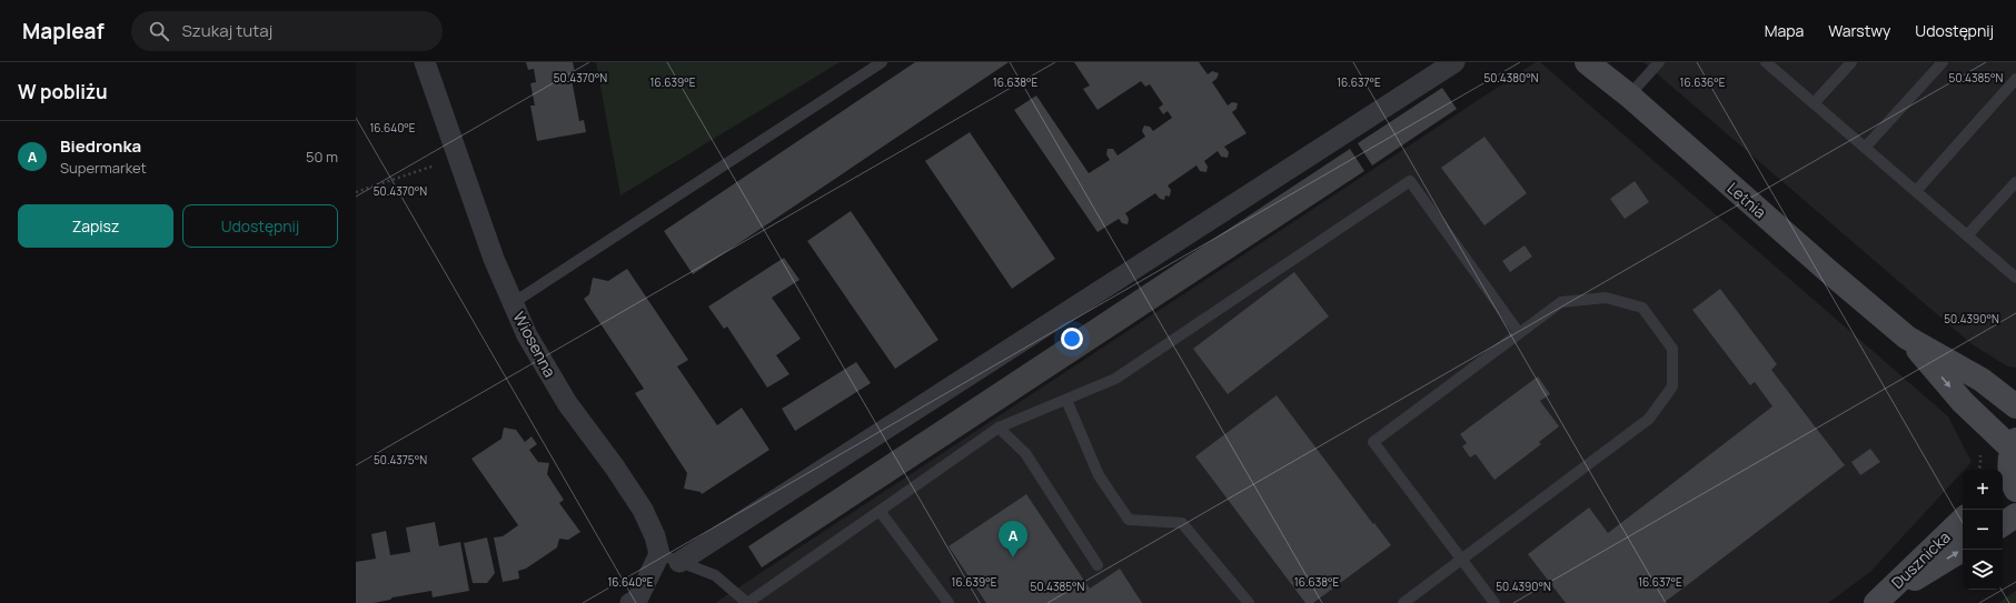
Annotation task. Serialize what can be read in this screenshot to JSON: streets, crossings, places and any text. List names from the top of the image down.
{
  "streets": {
    "street": ["Letnia", "Wiosenna", "Dusznicka"]
  },
  "page": {
    "header": "Mapleaf",
    "search": "Szukaj tutaj",
    "nav": ["Mapa", "Warstwy", "Udostępnij"],
    "heading": "W pobliżu",
    "list": [
      {
        "mark": "A",
        "name": "Biedronka",
        "note": "Supermarket",
        "value": "50 m"
      }
    ],
    "buttons": ["Zapisz", "Udostępnij"],
    "map_buttons": ["+", "−"],
    "pins": "A"
  },
  "coordinates": [
    "50.4370°N",
    "50.4380°N",
    "50.4385°N",
    "16.639°E",
    "16.638°E",
    "16.637°E",
    "16.636°E",
    "16.640°E",
    "50.4390°N",
    "50.4375°N"
  ]
}
